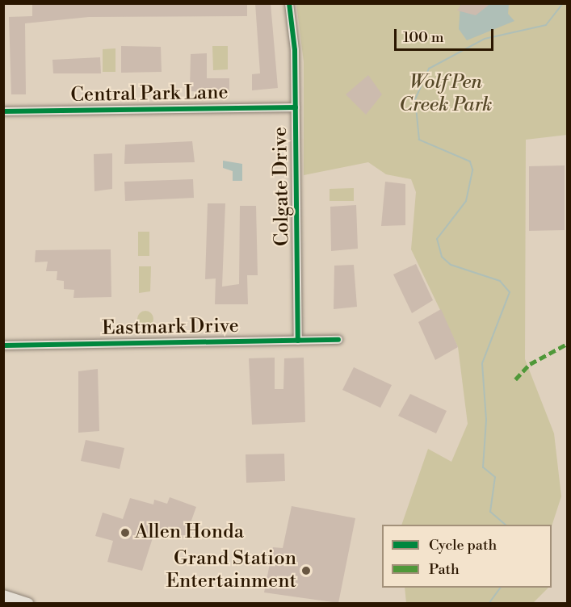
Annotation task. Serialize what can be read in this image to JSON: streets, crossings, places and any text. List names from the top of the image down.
{
  "streets": {
    "street": ["Central Park Lane", "Colgate Drive", "Eastmark Drive"]
  },
  "crossings": [
    ["Central Park Lane", "Colgate Drive"],
    ["Colgate Drive", "Eastmark Drive"]
  ],
  "parks": ["Wolf Pen Creek Park"],
  "places": ["Allen Honda", "Grand Station Entertainment"],
  "legend": ["Cycle path", "Path"],
  "scale_bar": "100 m"
}
